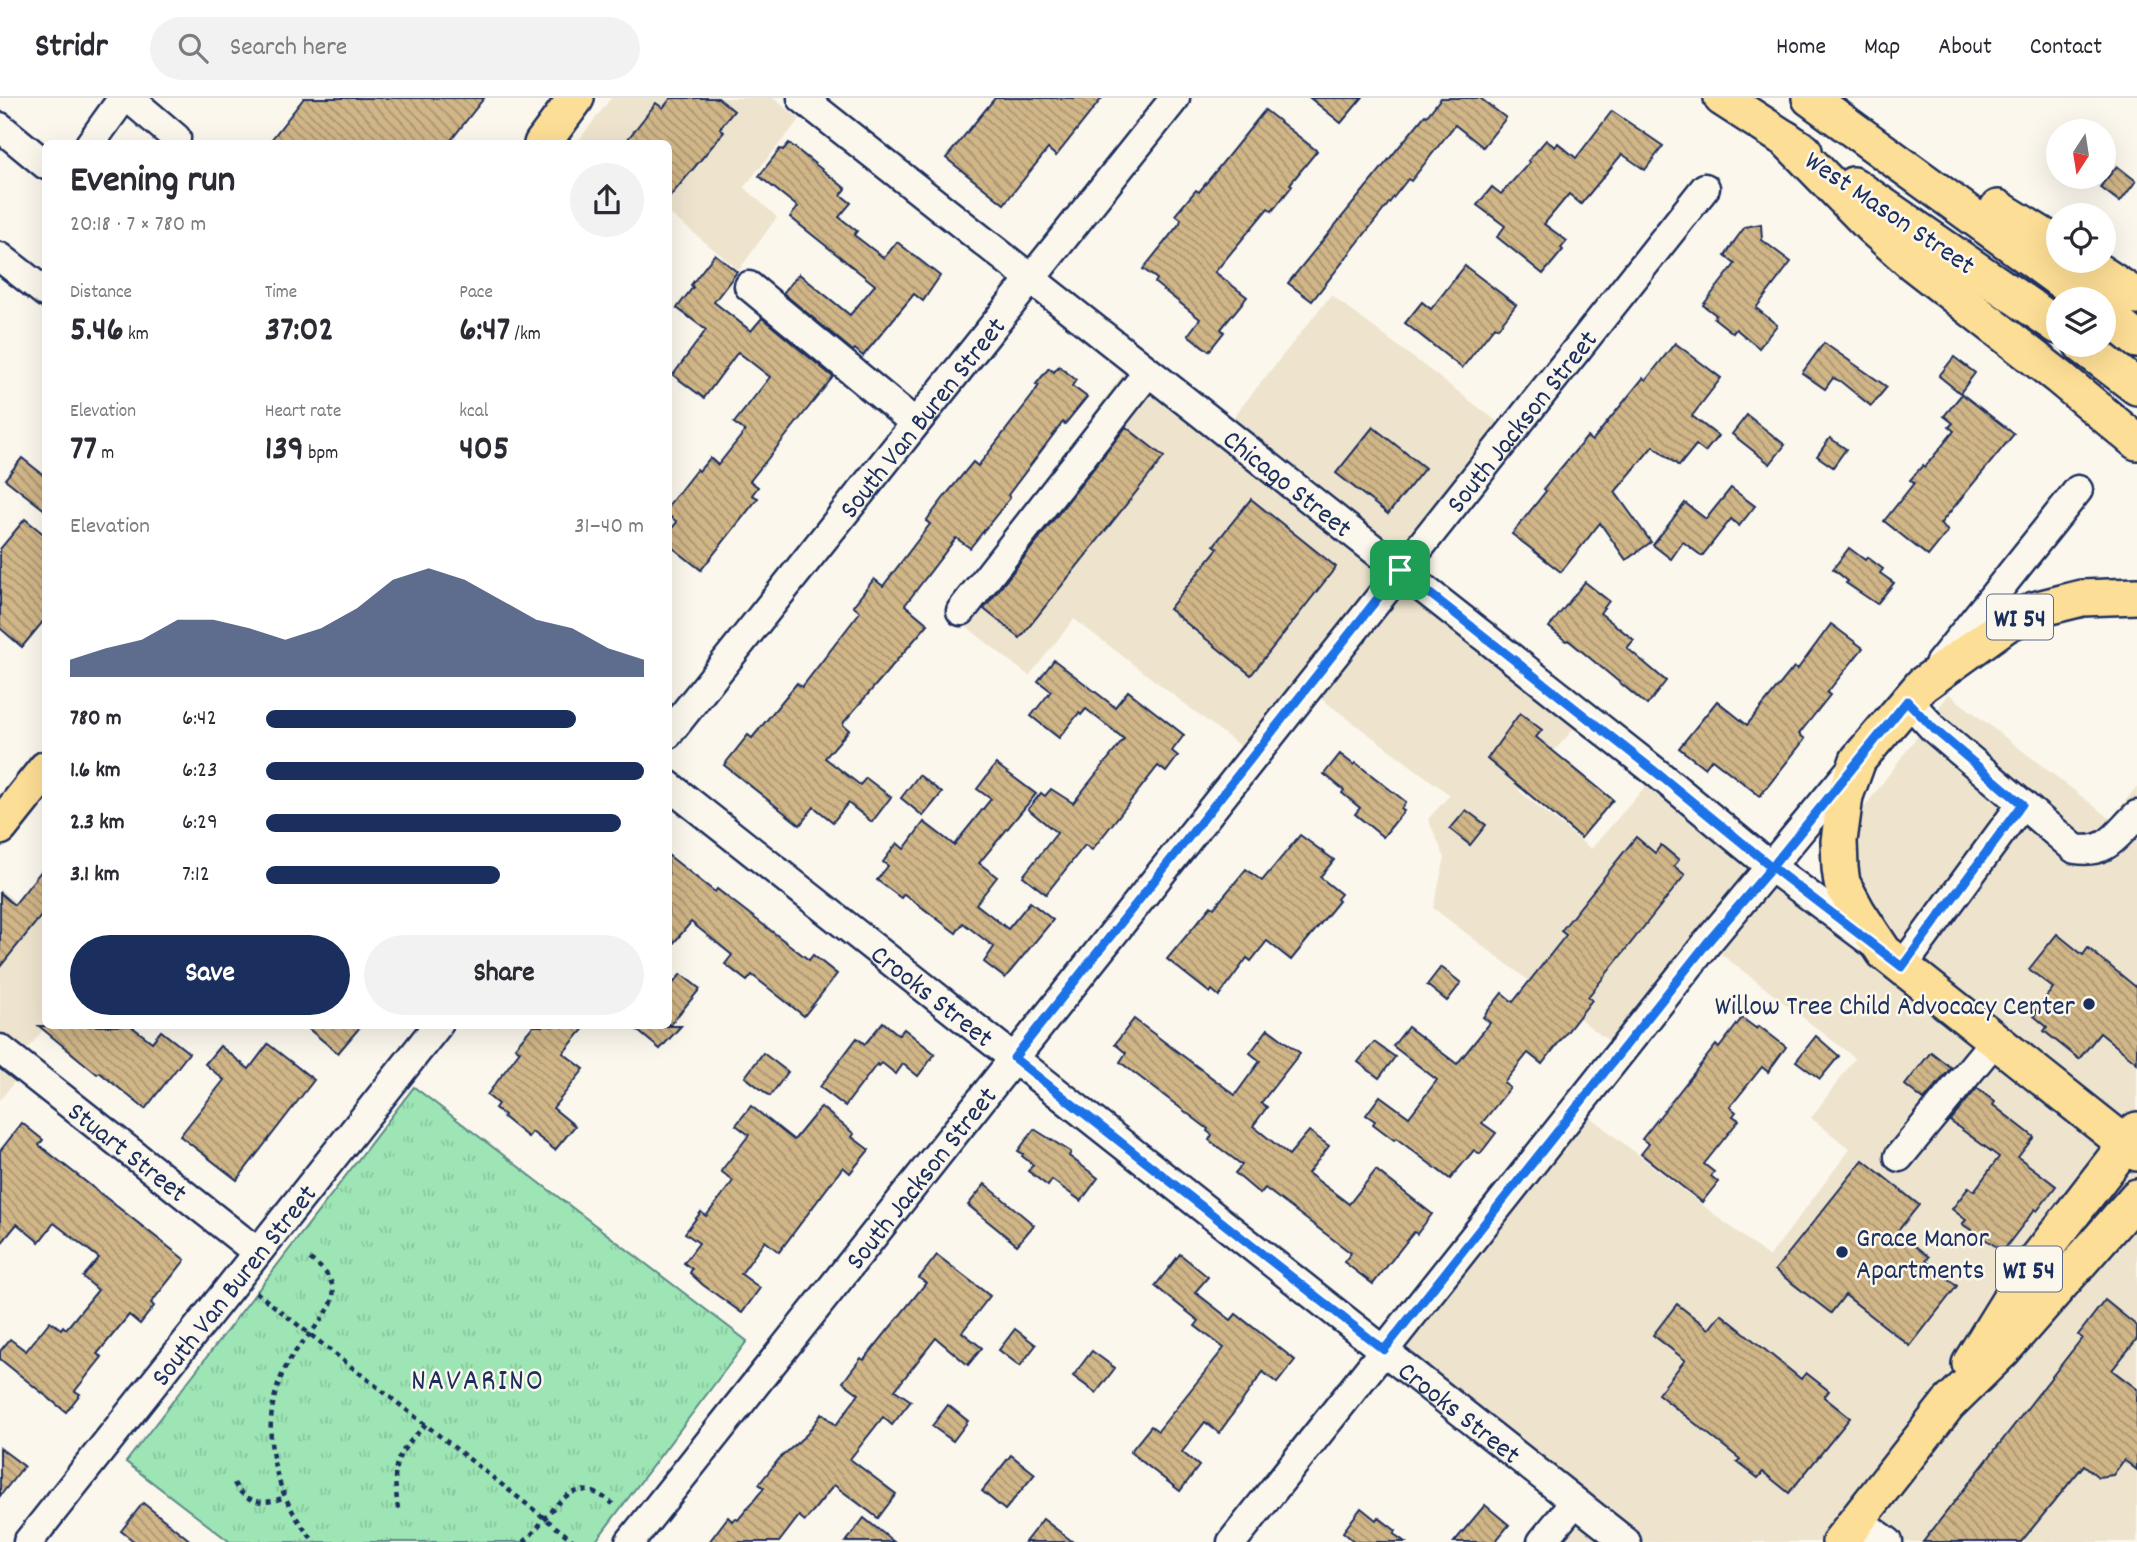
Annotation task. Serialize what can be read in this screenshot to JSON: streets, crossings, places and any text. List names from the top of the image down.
{
  "streets": {
    "main road": ["West Mason Street", "Chicago Street", "WI 54"],
    "street": [
      "South Van Buren Street",
      "South Jackson Street",
      "Crooks Street",
      "Stuart Street"
    ]
  },
  "crossings": [
    ["South Van Buren Street", "Chicago Street"],
    ["South Van Buren Street", "Stuart Street"],
    ["South Jackson Street", "Chicago Street"],
    ["South Jackson Street", "Crooks Street"],
    ["Chicago Street", "WI 54"]
  ],
  "districts": ["NAVARINO"],
  "places": ["Willow Tree Child Advocacy Center", "Grace Manor Apartments"],
  "north": "bottom",
  "page": {
    "header": "Stridr",
    "search": "Search here",
    "nav": [
      "Home",
      "Map",
      "About",
      "Contact"
    ],
    "heading": ["Evening run", "20:18 · 7 × 780 m"],
    "stats": [
      ["Distance", "5.46 km"],
      ["Time", "37:02"],
      ["Pace", "6:47 /km"],
      ["Elevation", "77 m"],
      ["Heart rate", "139 bpm"],
      ["kcal", "405"]
    ],
    "chart": ["Elevation", "31–40 m"],
    "list": [
      {
        "name": "780 m",
        "note": "6:42"
      },
      {
        "name": "1.6 km",
        "note": "6:23"
      },
      {
        "name": "2.3 km",
        "note": "6:29"
      },
      {
        "name": "3.1 km",
        "note": "7:12"
      }
    ],
    "buttons": ["Save", "Share"]
  }
}
